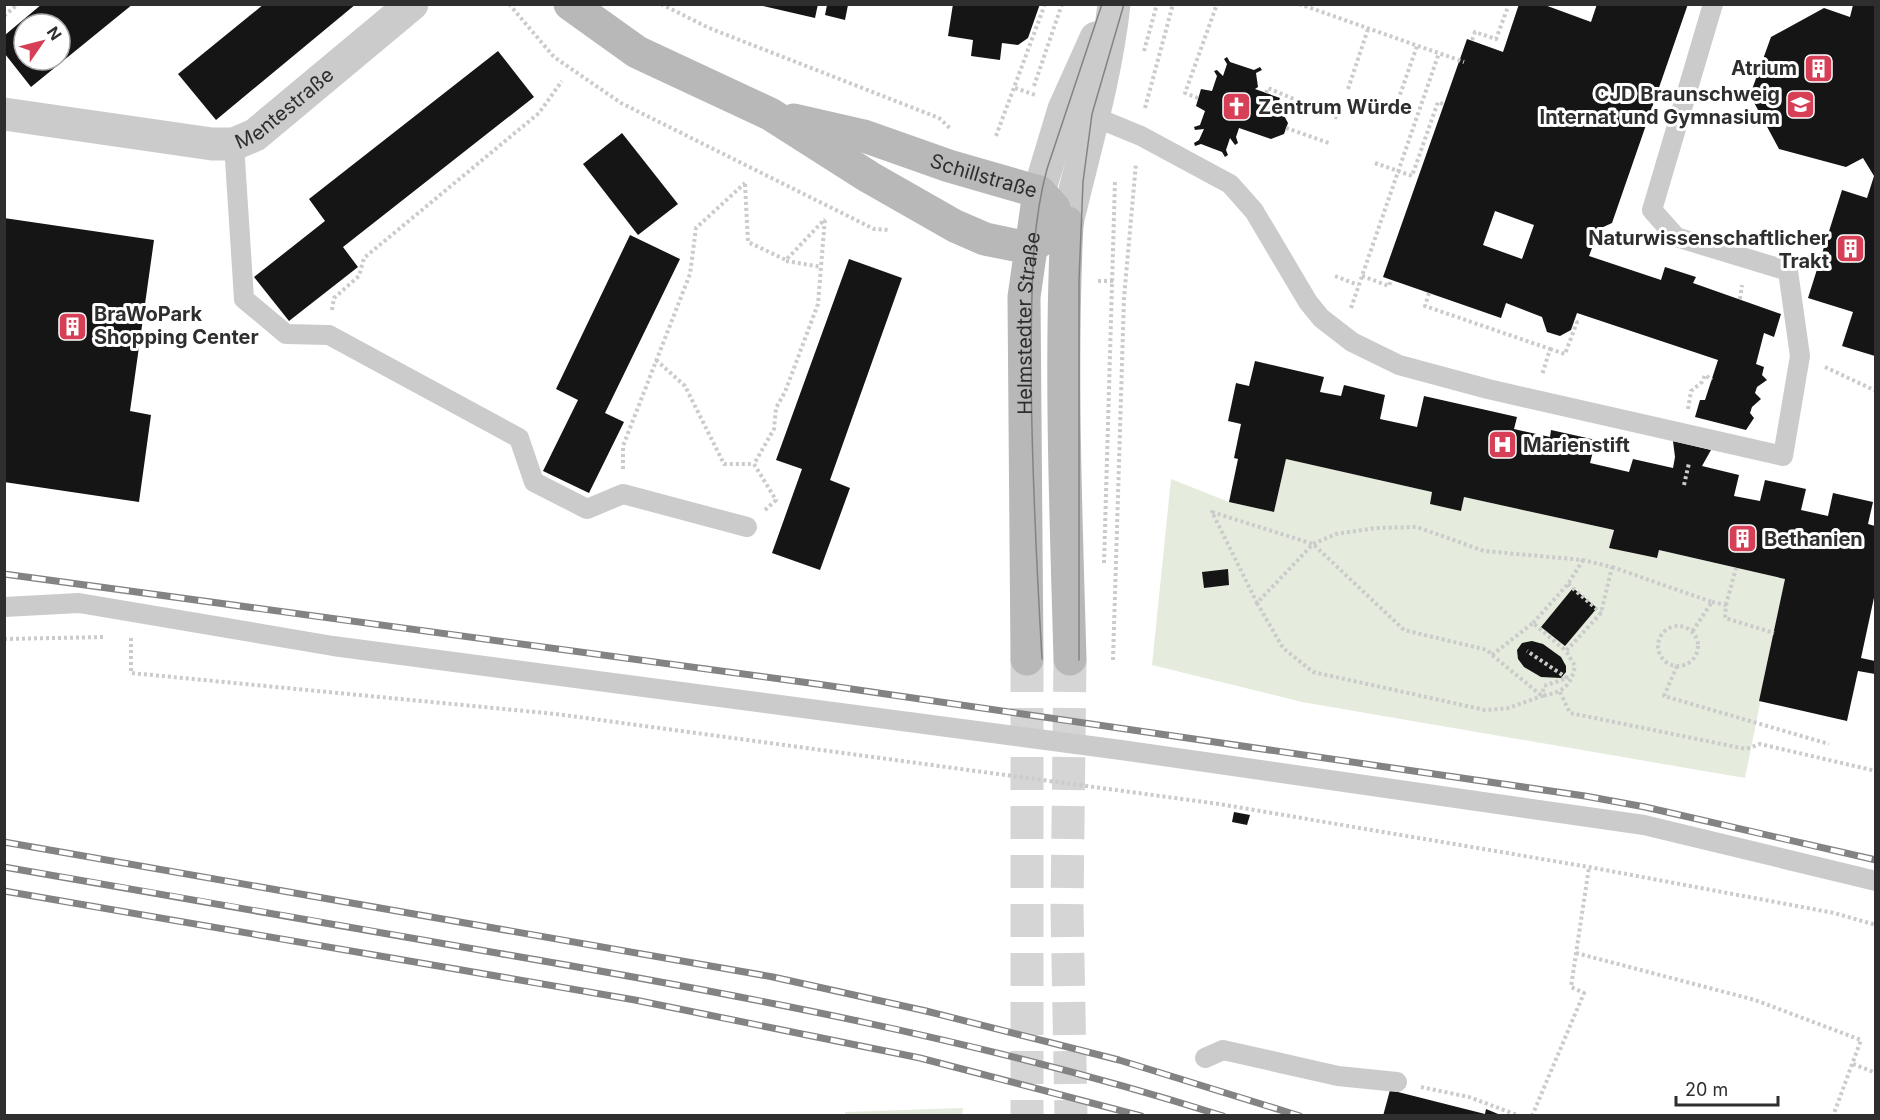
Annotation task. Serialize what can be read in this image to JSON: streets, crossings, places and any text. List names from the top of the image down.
{
  "streets": {
    "main road": ["Schillstraße", "Helmstedter Straße"],
    "street": ["Mentestraße"]
  },
  "crossings": [
    ["Schillstraße", "Helmstedter Straße"]
  ],
  "places": {
    "building": [
      "Atrium",
      "Naturwissenschaftlicher Trakt",
      "BraWoPark Shopping Center",
      "Bethanien"
    ],
    "school or university": ["CJD Braunschweig Internat und Gymnasium"],
    "church": ["Zentrum Würde"],
    "hospital": ["Marienstift"]
  },
  "scale_bar": "20 m",
  "north": "top right"
}
